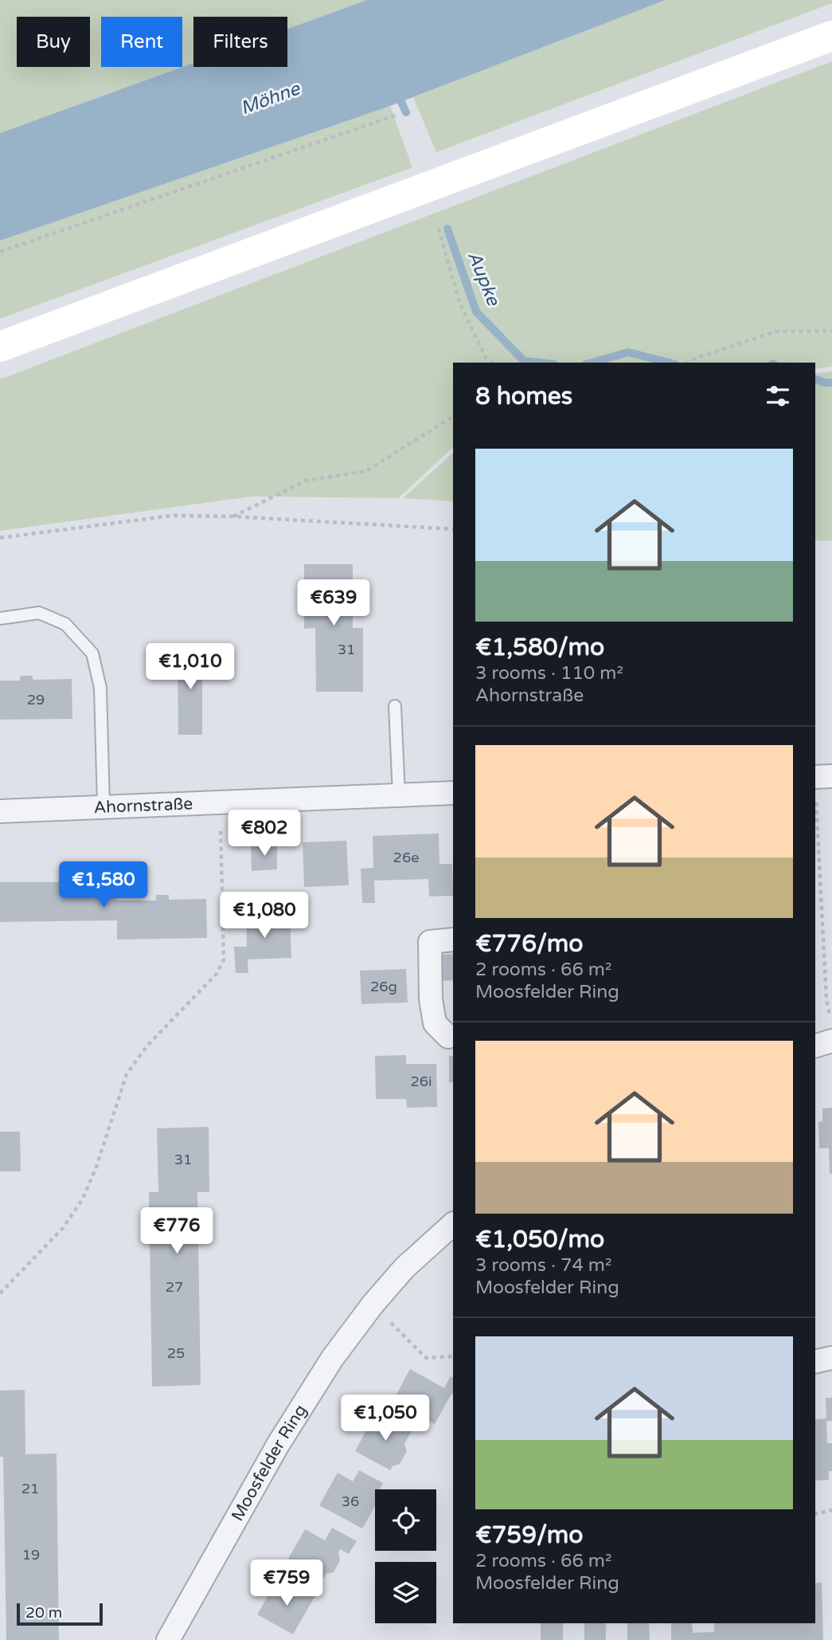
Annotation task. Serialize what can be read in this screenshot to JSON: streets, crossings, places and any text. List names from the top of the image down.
{
  "streets": {
    "street": ["Ahornstraße", "Moosfelder Ring"]
  },
  "water": ["Möhne", "Aupke"],
  "house_numbers": [
    "31",
    "29",
    "26e",
    "26g",
    "26i",
    "31",
    "27",
    "25",
    "21",
    "36",
    "19"
  ],
  "scale_bar": "20 m",
  "page": {
    "chip": ["Buy", "Rent", "Filters"],
    "heading": "8 homes",
    "list": [
      {
        "name": "€1,580/mo",
        "note": "3 rooms · 110 m² · Ahornstraße"
      },
      {
        "name": "€776/mo",
        "note": "2 rooms · 66 m² · Moosfelder Ring"
      },
      {
        "name": "€1,050/mo",
        "note": "3 rooms · 74 m² · Moosfelder Ring"
      },
      {
        "name": "€759/mo",
        "note": "2 rooms · 66 m² · Moosfelder Ring"
      }
    ],
    "price": [
      "€639",
      "€1,010",
      "€802",
      "€1,580",
      "€1,080",
      "€776",
      "€1,050",
      "€759"
    ],
    "scale": "20 m"
  }
}
